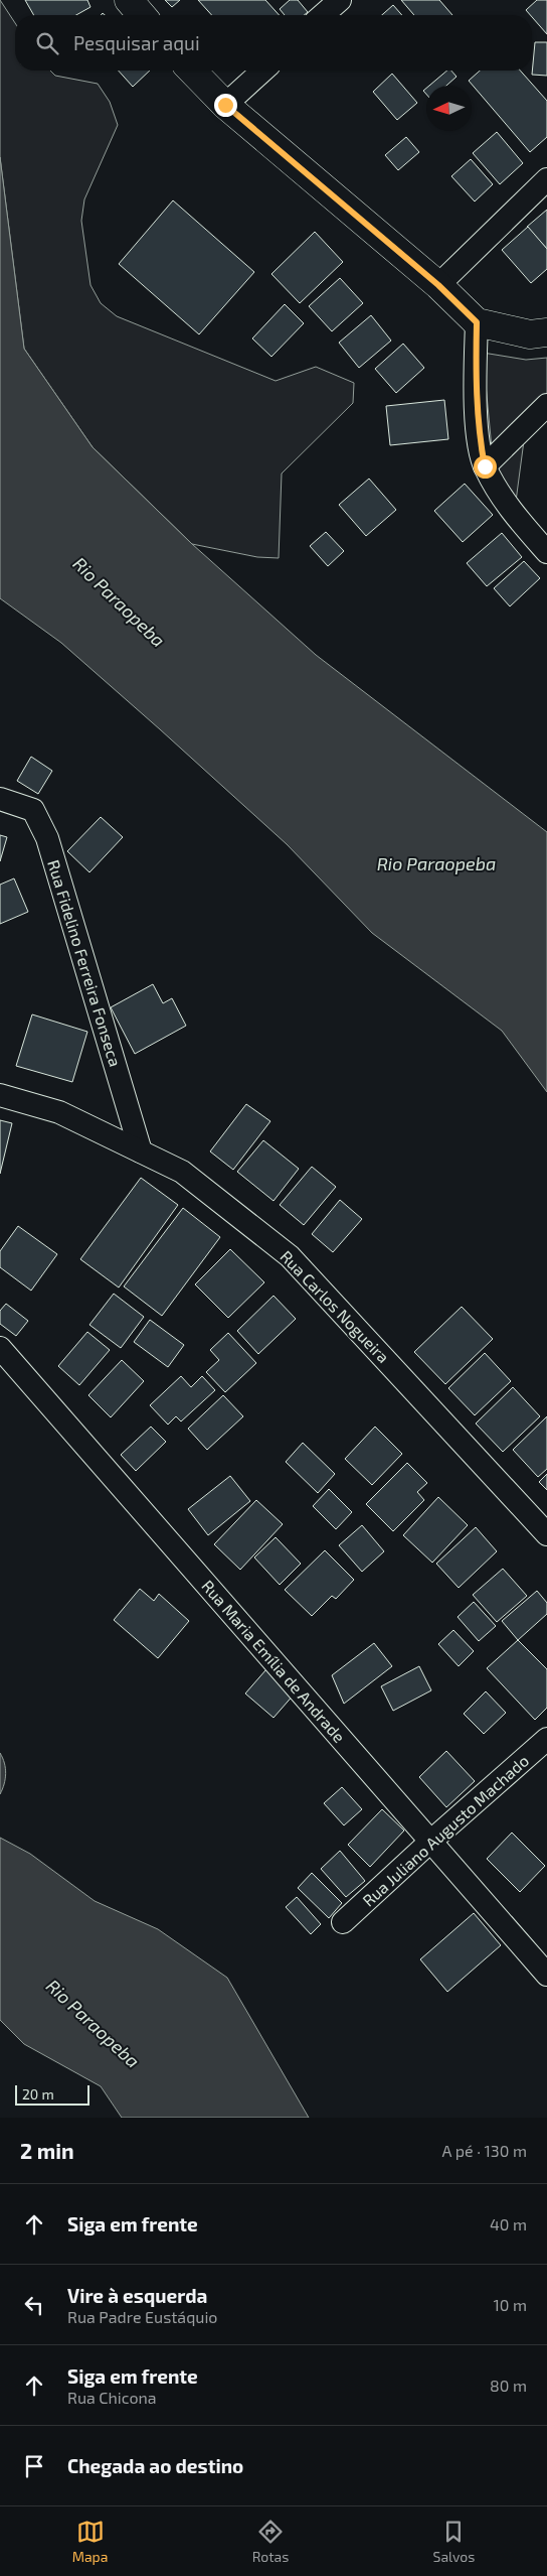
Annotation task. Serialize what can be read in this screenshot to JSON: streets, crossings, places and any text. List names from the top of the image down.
{
  "streets": {
    "street": [
      "Rua Fidelino Ferreira Fonseca",
      "Rua Carlos Nogueira",
      "Rua Maria Emília de Andrade",
      "Rua Juliano Augusto Machado"
    ]
  },
  "crossings": [
    ["Rua Fidelino Ferreira Fonseca", "Rua Carlos Nogueira"],
    ["Rua Maria Emília de Andrade", "Rua Juliano Augusto Machado"]
  ],
  "water": ["Rio Paraopeba"],
  "scale_bar": "20 m",
  "north": "left",
  "page": {
    "search": "Pesquisar aqui",
    "scale": "20 m",
    "heading": ["2 min", "A pé · 130 m"],
    "list": [
      ["Siga em frente", "40 m"],
      ["Vire à esquerda", "Rua Padre Eustáquio", "10 m"],
      ["Siga em frente", "Rua Chicona", "80 m"],
      "Chegada ao destino"
    ],
    "nav": ["Mapa", "Rotas", "Salvos"]
  }
}
